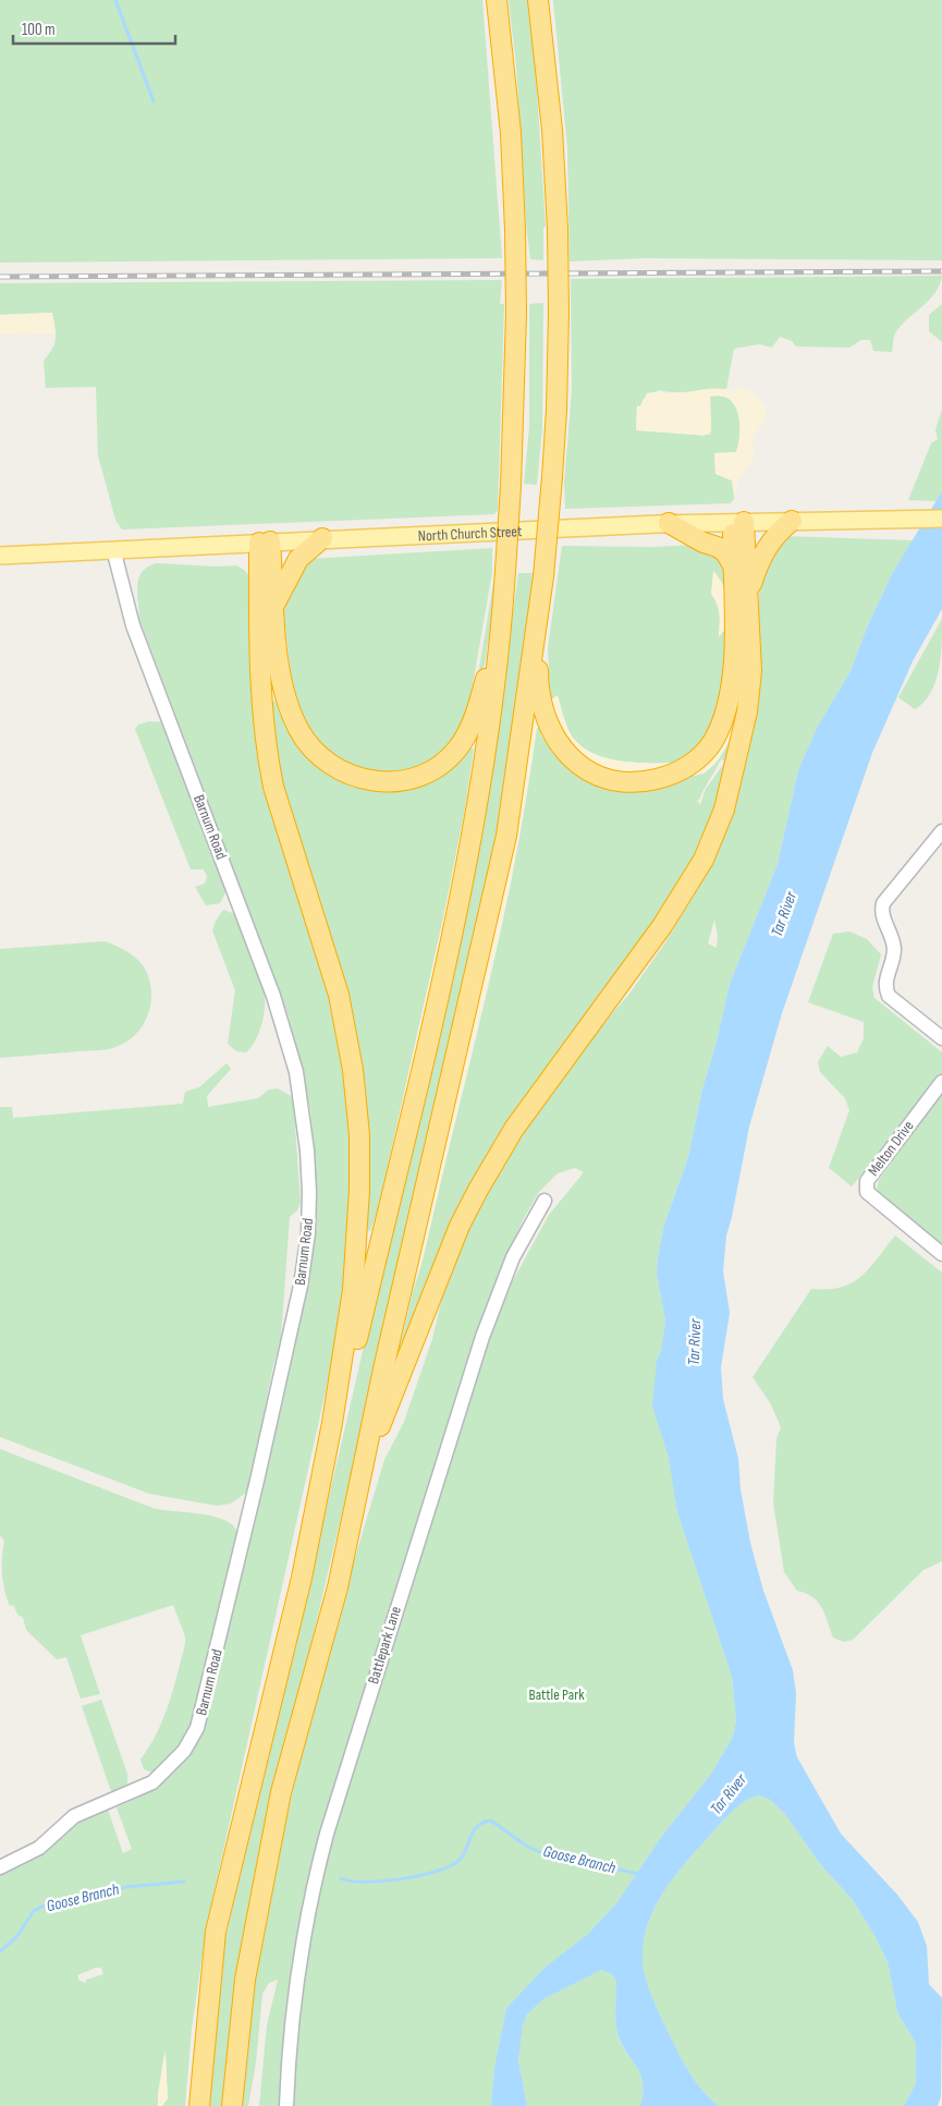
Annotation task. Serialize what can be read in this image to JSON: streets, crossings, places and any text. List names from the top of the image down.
{
  "streets": {
    "main road": ["North Church Street"],
    "street": ["Barnum Road", "Melton Drive", "Battlepark Lane"]
  },
  "crossings": [
    ["North Church Street", "Barnum Road"]
  ],
  "water": ["Tar River", "Goose Branch"],
  "parks": ["Battle Park"],
  "scale_bar": "100 m"
}
